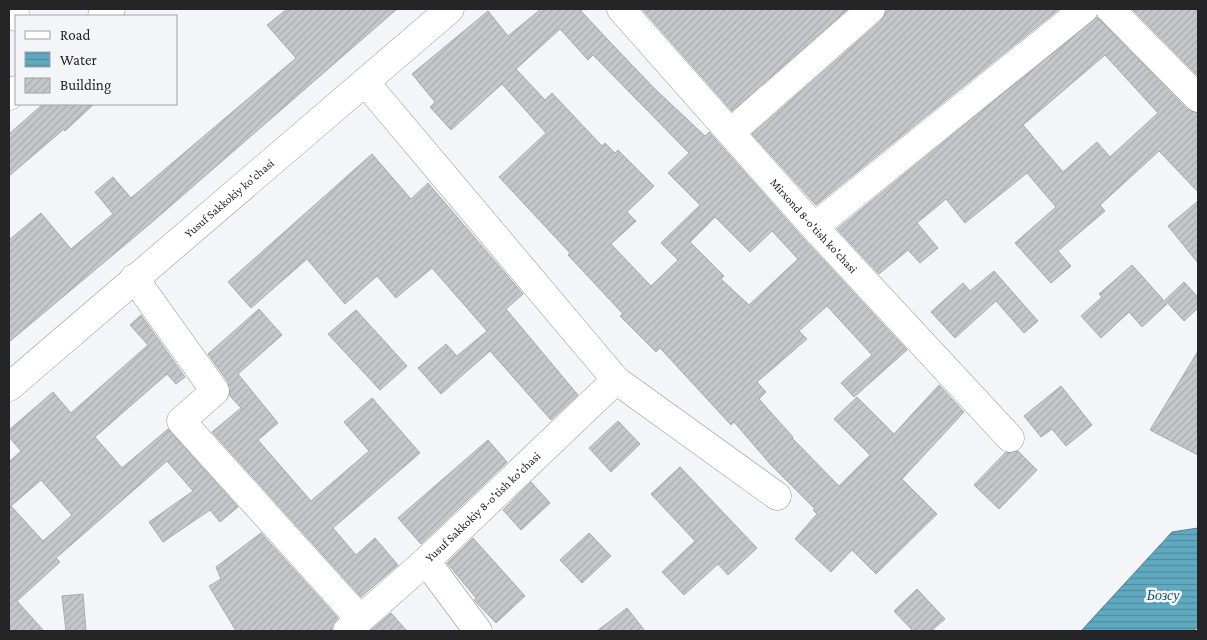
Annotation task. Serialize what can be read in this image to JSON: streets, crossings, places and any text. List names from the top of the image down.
{
  "streets": {
    "street": ["Yusuf Sakkokiy ko'chasi", "Mirxond 8-o'tish ko'chasi", "Yusuf Sakkokiy 8-o'tish ko'chasi"]
  },
  "water": ["Бозсу"],
  "legend": ["Road", "Water", "Building"]
}
